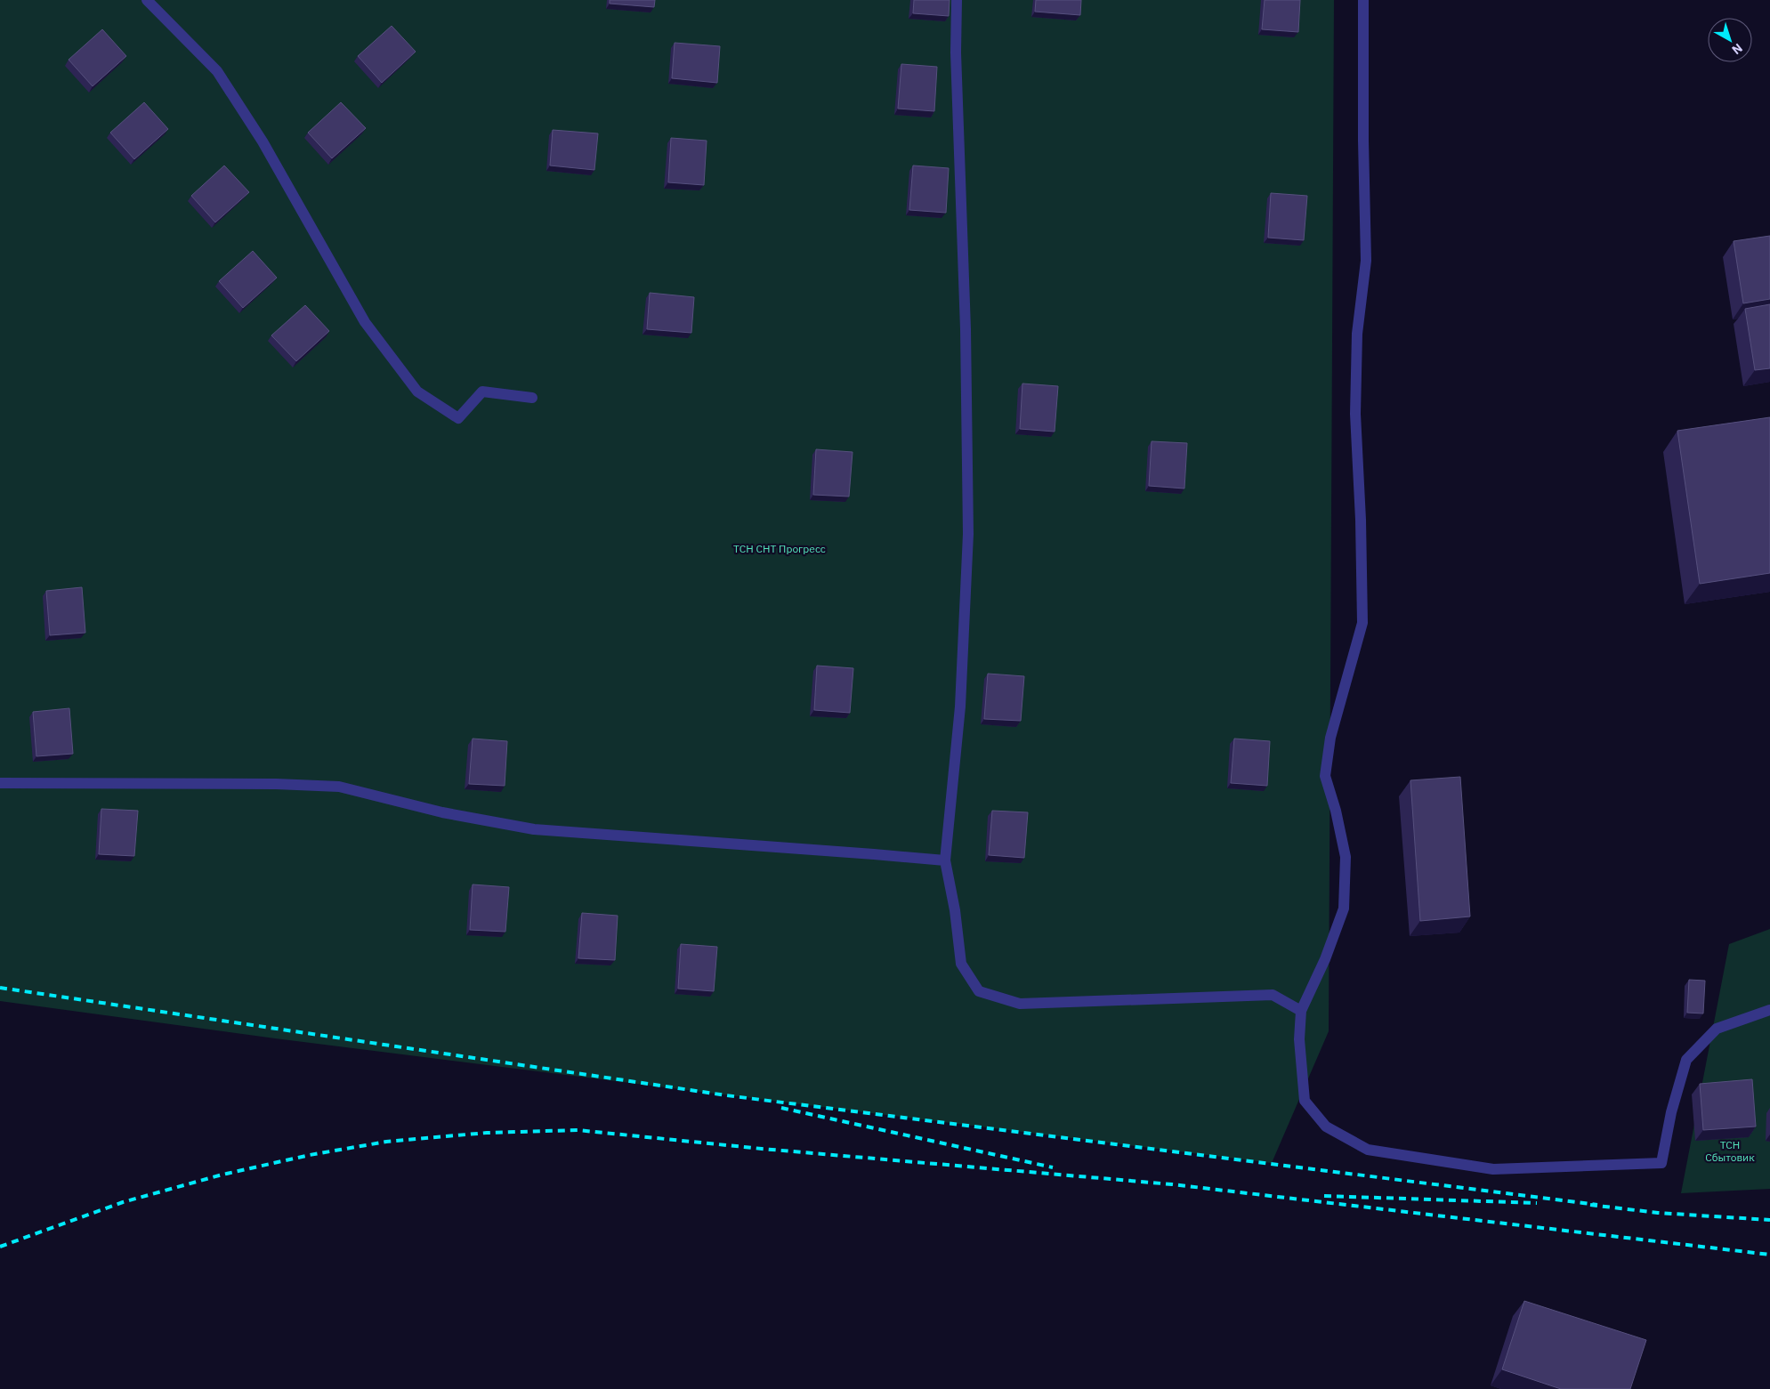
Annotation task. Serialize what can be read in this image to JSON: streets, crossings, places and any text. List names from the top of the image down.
{
  "parks": ["ТСН СНТ Прогресс", "ТСН Сбытовик"],
  "north": "bottom right"
}
